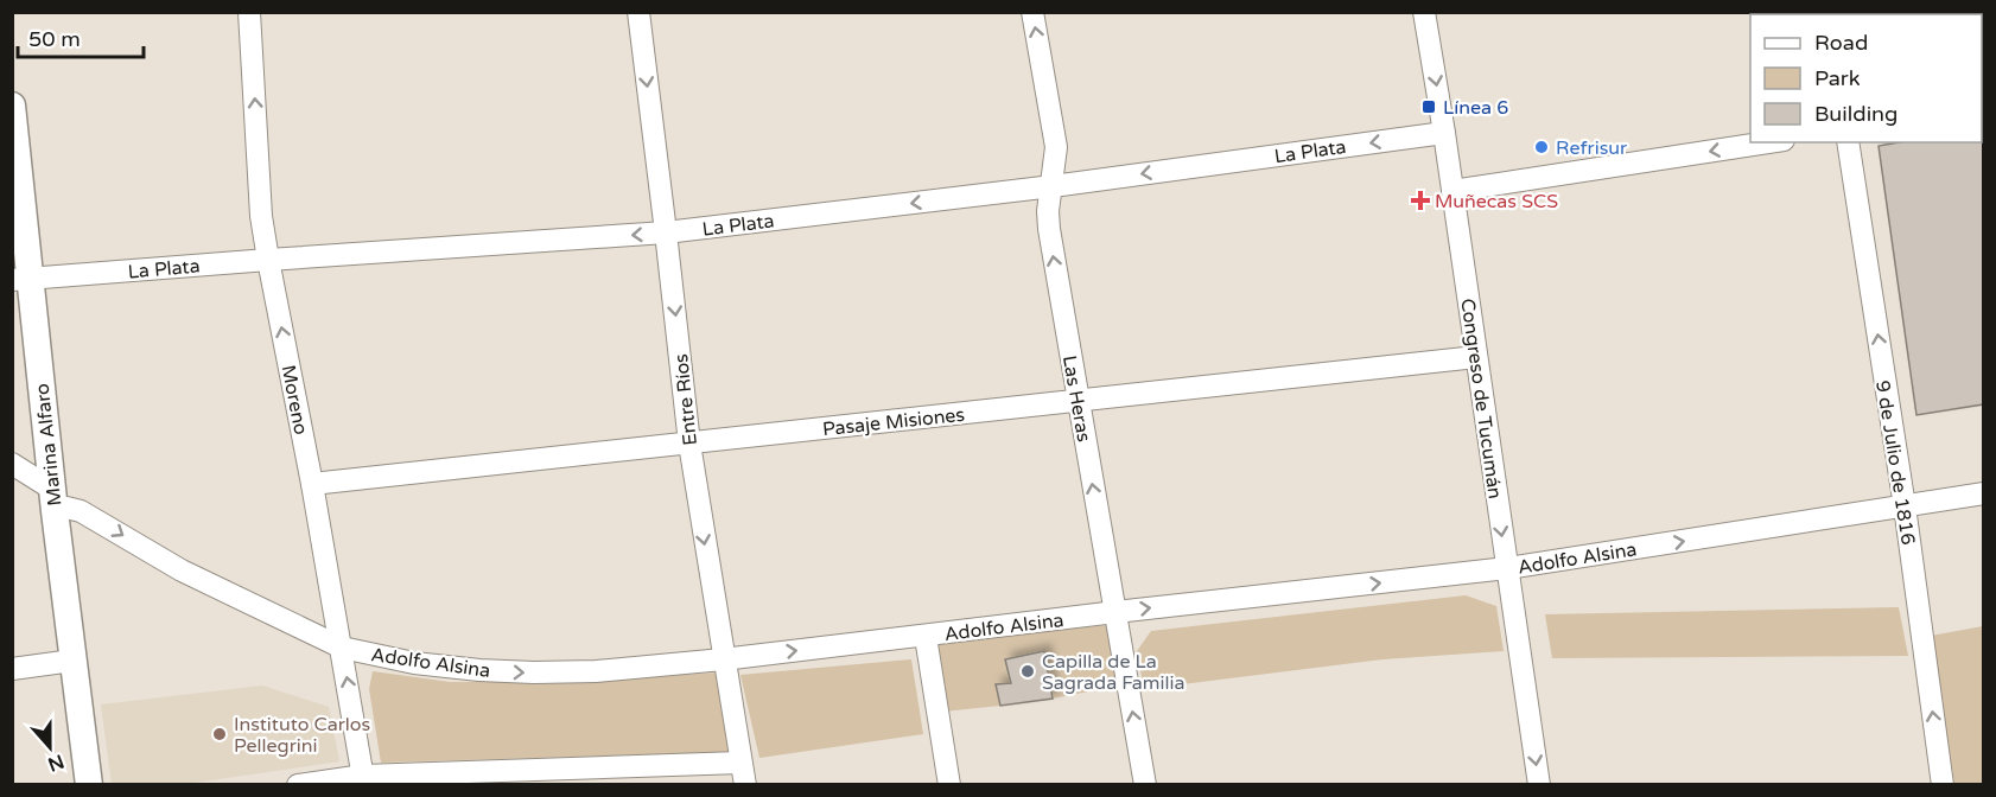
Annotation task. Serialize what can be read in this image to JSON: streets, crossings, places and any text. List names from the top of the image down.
{
  "streets": {
    "main road": ["Marina Alfaro"],
    "street": [
      "La Plata",
      "Las Heras",
      "Congreso de Tucumán",
      "Moreno",
      "Entre Ríos",
      "Pasaje Misiones",
      "9 de Julio de 1816",
      "Adolfo Alsina"
    ]
  },
  "crossings": [
    ["La Plata", "Las Heras"],
    ["La Plata", "Congreso de Tucumán"],
    ["La Plata", "Moreno"],
    ["La Plata", "Entre Ríos"],
    ["La Plata", "Marina Alfaro"],
    ["Las Heras", "Pasaje Misiones"],
    ["Las Heras", "Adolfo Alsina"],
    ["Congreso de Tucumán", "Pasaje Misiones"],
    ["Congreso de Tucumán", "Adolfo Alsina"],
    ["Moreno", "Pasaje Misiones"],
    ["Moreno", "Adolfo Alsina"],
    ["Entre Ríos", "Pasaje Misiones"],
    ["Entre Ríos", "Adolfo Alsina"],
    ["Marina Alfaro", "Adolfo Alsina"],
    ["9 de Julio de 1816", "Adolfo Alsina"]
  ],
  "one_way": [
    "La Plata",
    "Las Heras",
    "Congreso de Tucumán",
    "Moreno",
    "Entre Ríos",
    "9 de Julio de 1816",
    "Adolfo Alsina"
  ],
  "places": {
    "transit": ["Línea 6"],
    "other": ["Refrisur", "Capilla de La Sagrada Familia", "Instituto Carlos Pellegrini"],
    "health": ["Muñecas SCS"]
  },
  "legend": ["Road", "Park", "Building"],
  "scale_bar": "50 m",
  "north": "bottom"
}
